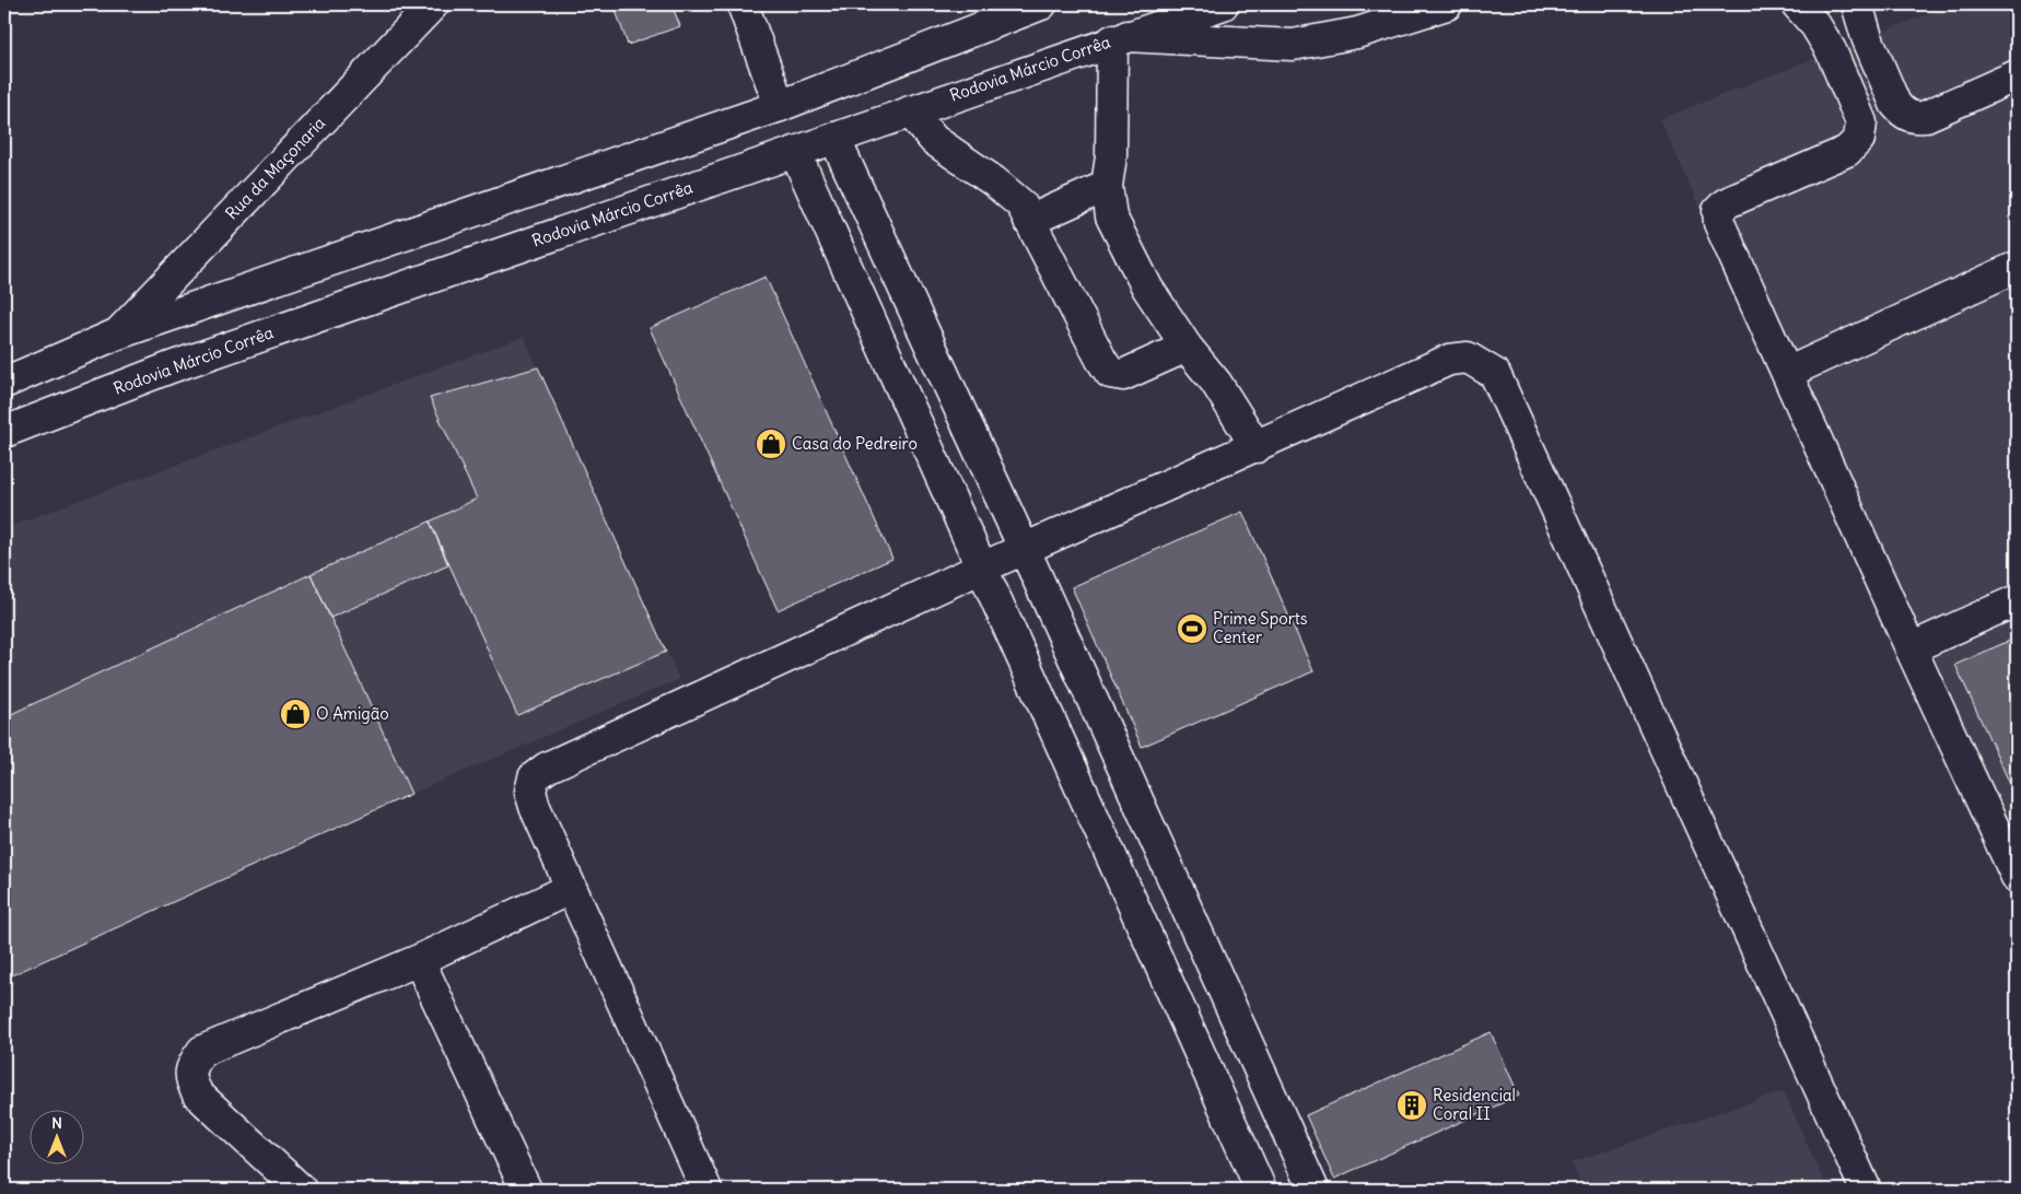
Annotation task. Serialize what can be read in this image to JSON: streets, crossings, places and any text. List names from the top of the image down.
{
  "streets": {
    "main road": ["Rodovia Márcio Corrêa", "Rua da Maçonaria"]
  },
  "places": {
    "shop": ["Casa do Pedreiro", "O Amigão"],
    "sports": ["Prime Sports Center"],
    "building": ["Residencial Coral II"]
  },
  "north": "top"
}
